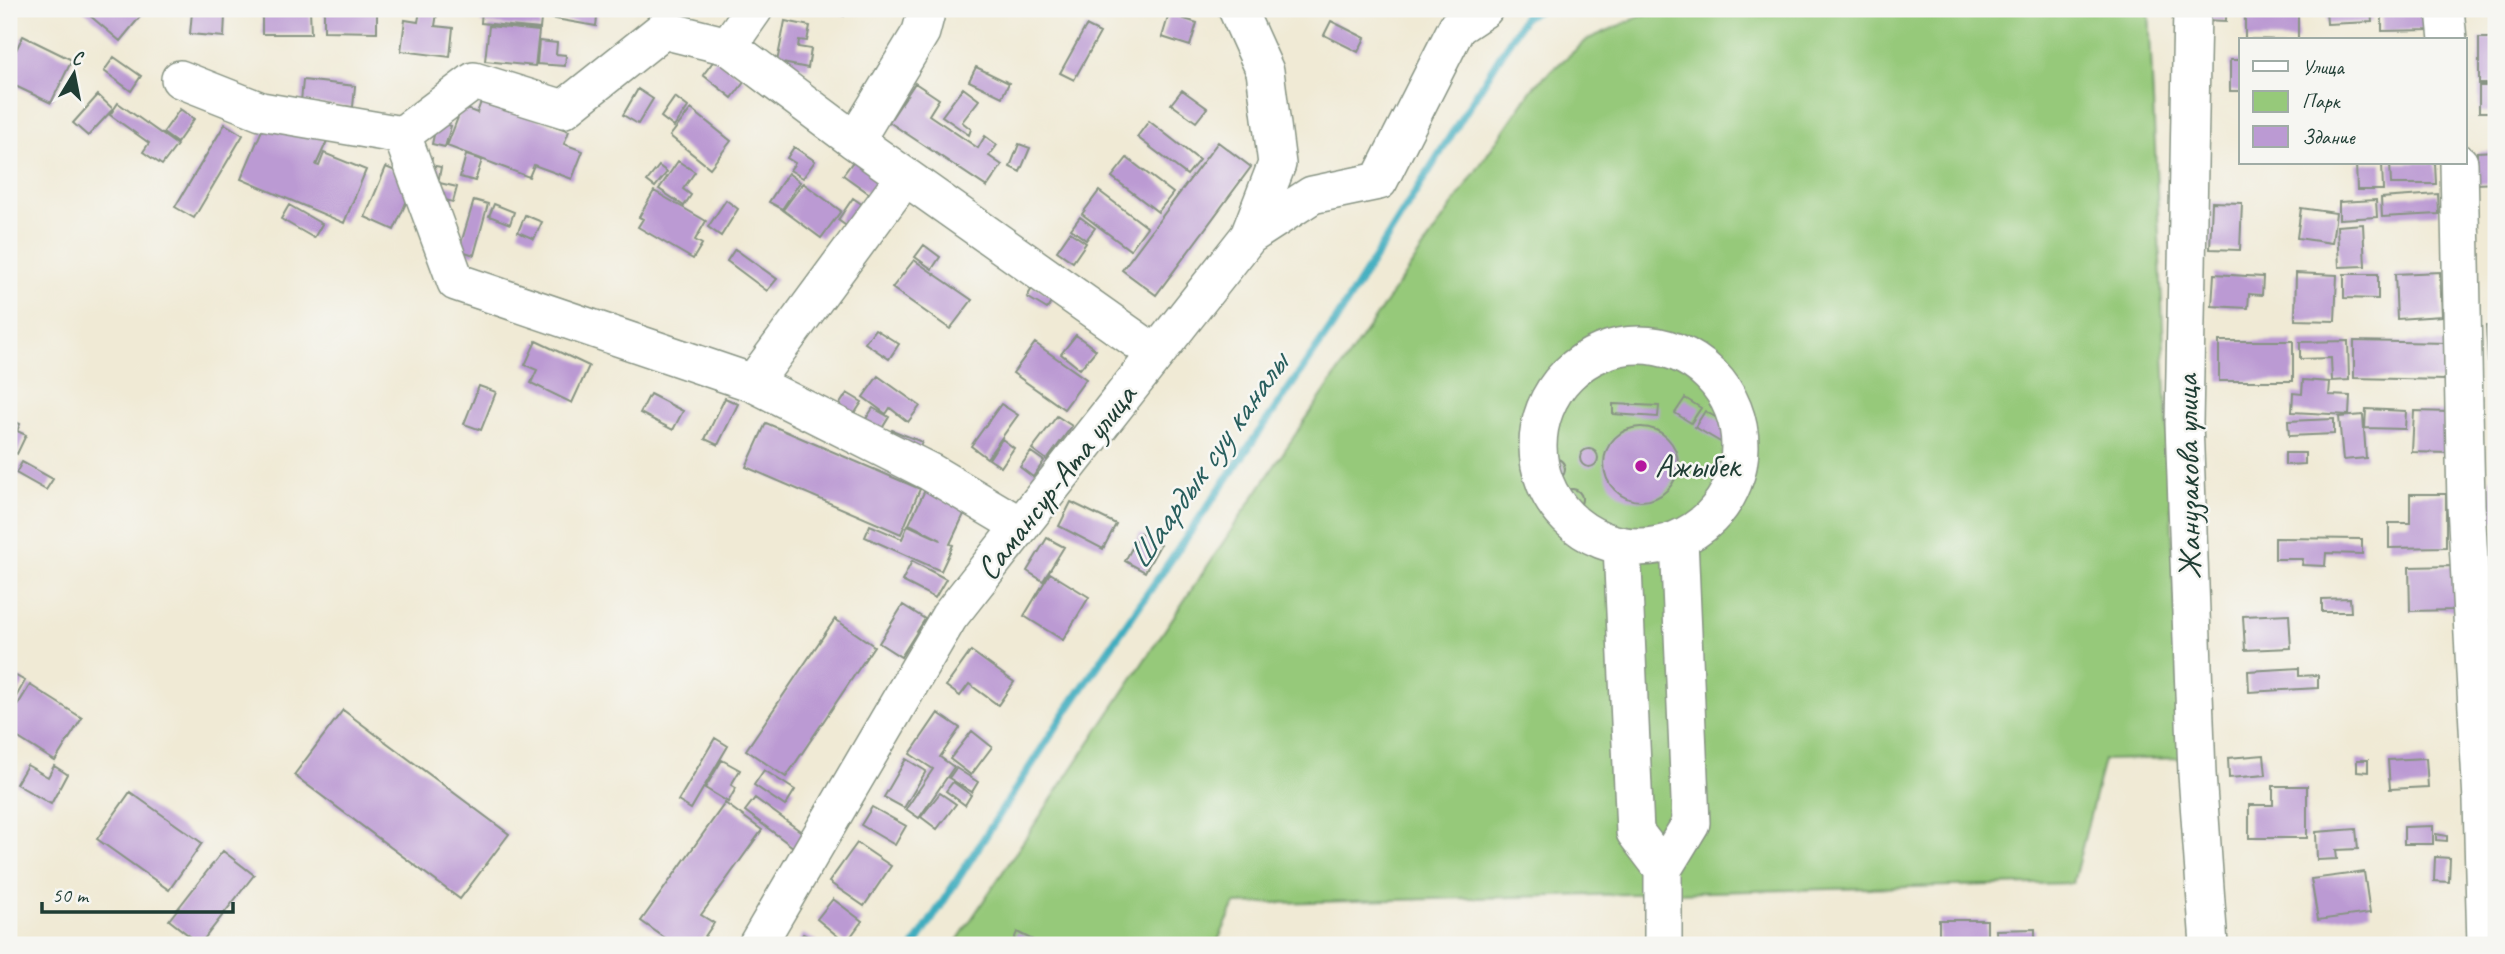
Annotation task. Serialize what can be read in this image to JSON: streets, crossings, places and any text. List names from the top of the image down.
{
  "streets": {
    "street": ["Жанузакова улица", "Самансур-Ата улица"]
  },
  "water": ["Шаардык суу каналы"],
  "places": ["Ажыбек"],
  "legend": ["Улица", "Парк", "Здание"],
  "scale_bar": "50 m",
  "north": "top"
}
